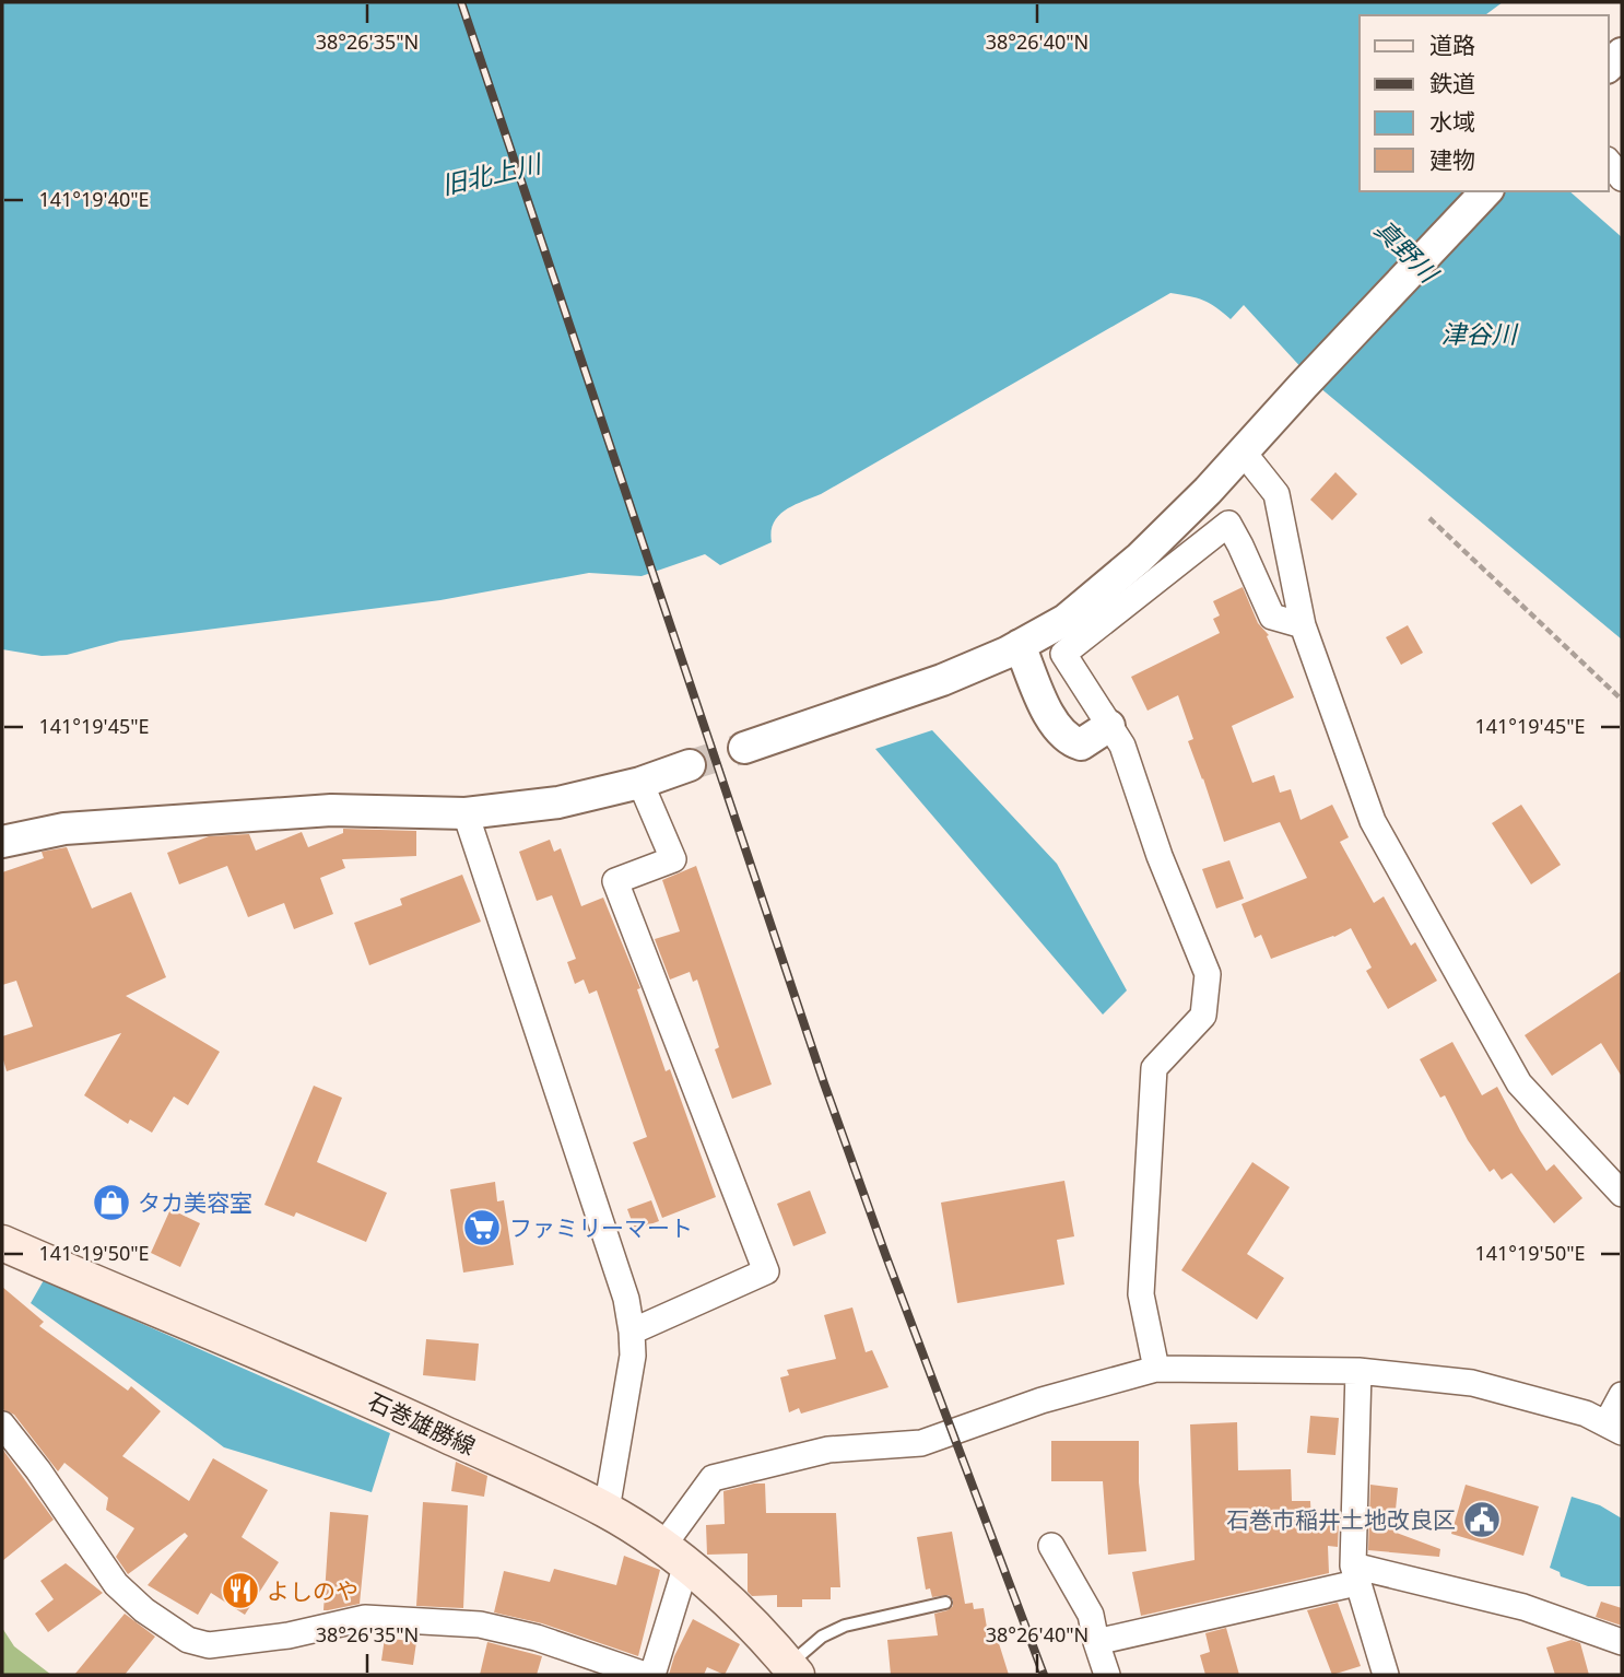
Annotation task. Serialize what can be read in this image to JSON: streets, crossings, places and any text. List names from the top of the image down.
{
  "streets": {
    "main road": ["石巻雄勝線"]
  },
  "water": ["旧北上川", "真野川", "津谷川"],
  "places": {
    "shop": ["タカ美容室"],
    "supermarket": ["ファミリーマート"],
    "public building": ["石巻市稲井土地改良区"],
    "restaurant": ["よしのや"]
  },
  "legend": [
    "道路",
    "鉄道",
    "水域",
    "建物"
  ],
  "coordinates": [
    "38°26'35\"N",
    "38°26'40\"N",
    "141°19'40\"E",
    "141°19'45\"E",
    "141°19'50\"E"
  ]
}
